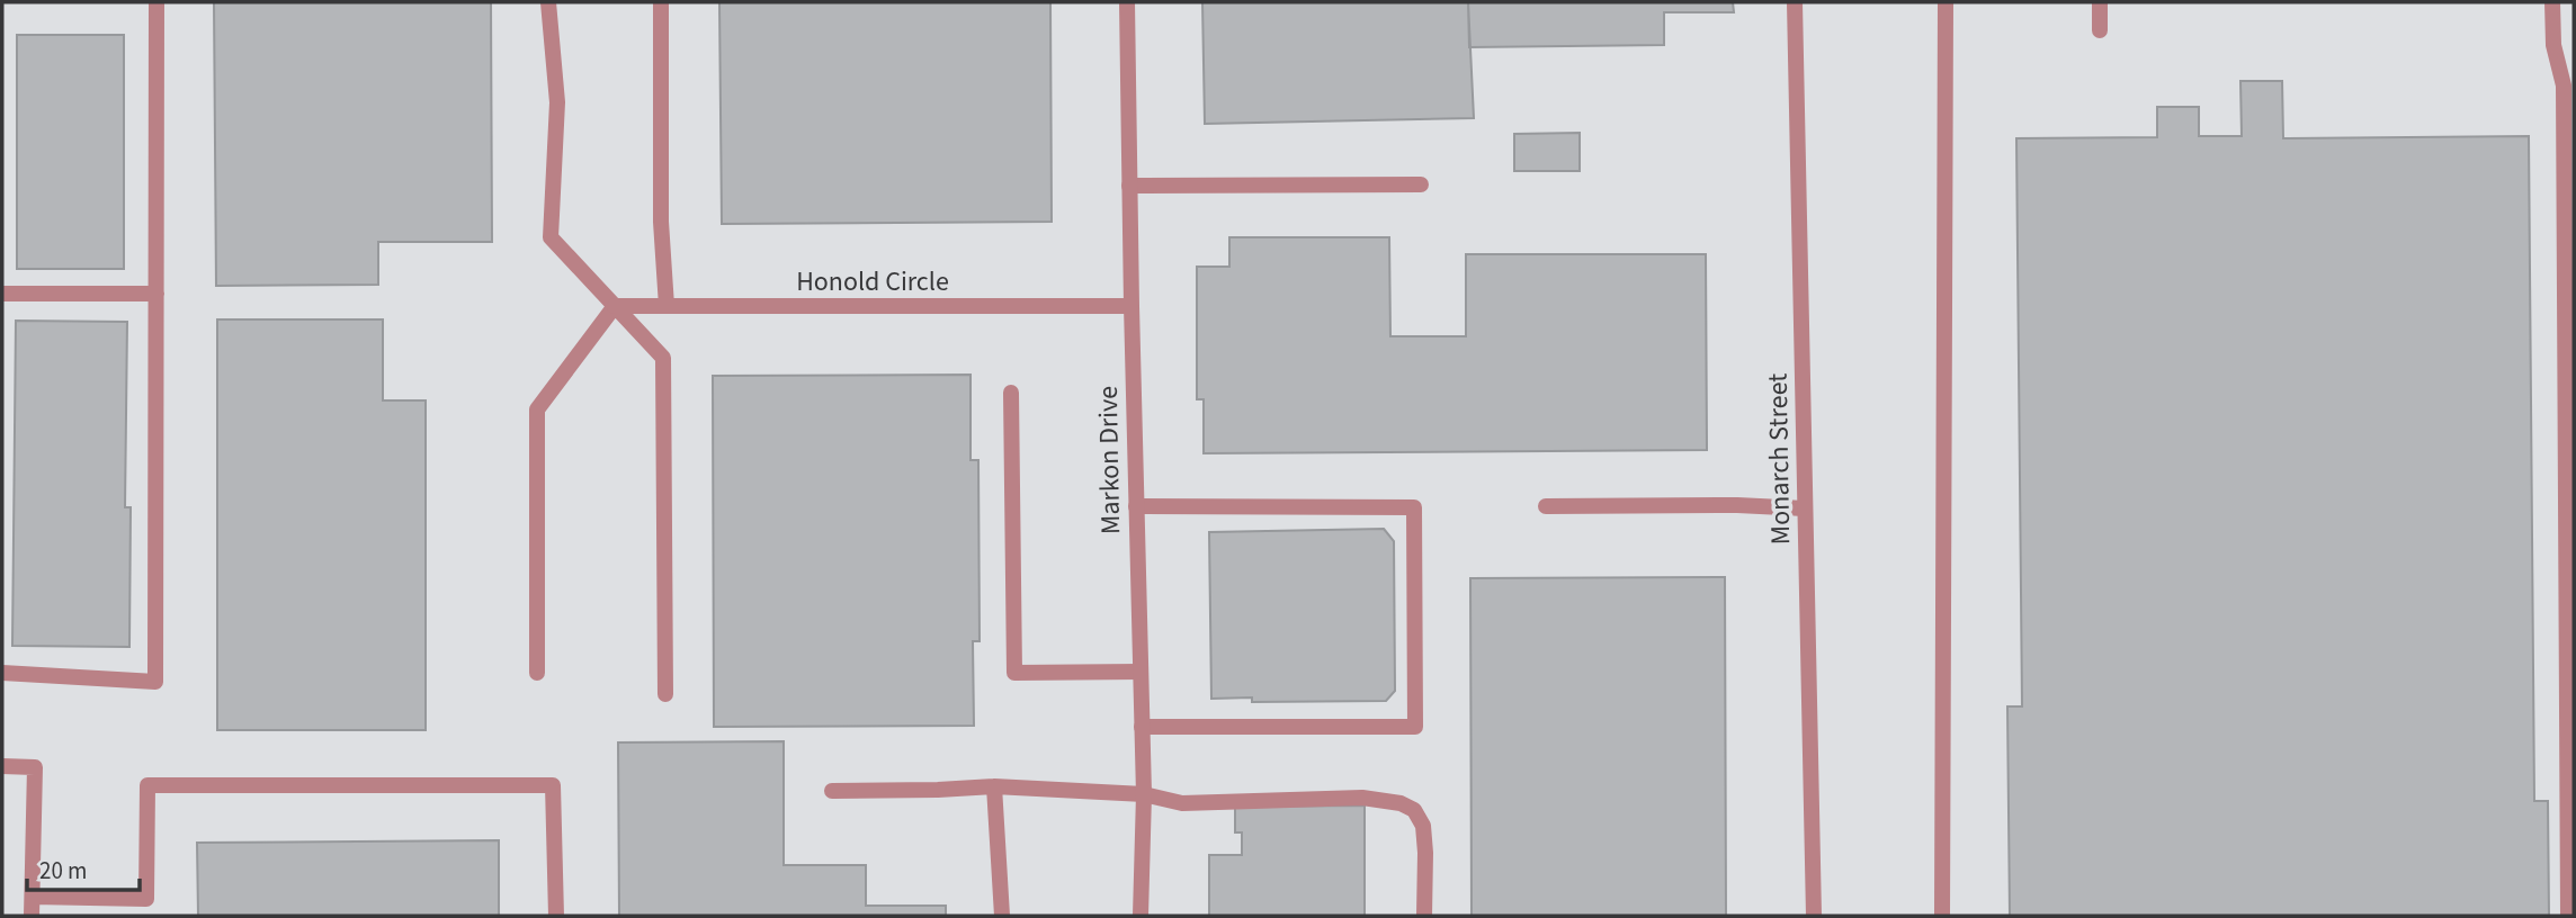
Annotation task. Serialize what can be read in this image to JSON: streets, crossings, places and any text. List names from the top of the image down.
{
  "streets": {
    "street": ["Honold Circle", "Monarch Street", "Markon Drive"]
  },
  "crossings": [
    ["Honold Circle", "Markon Drive"]
  ],
  "scale_bar": "20 m"
}
